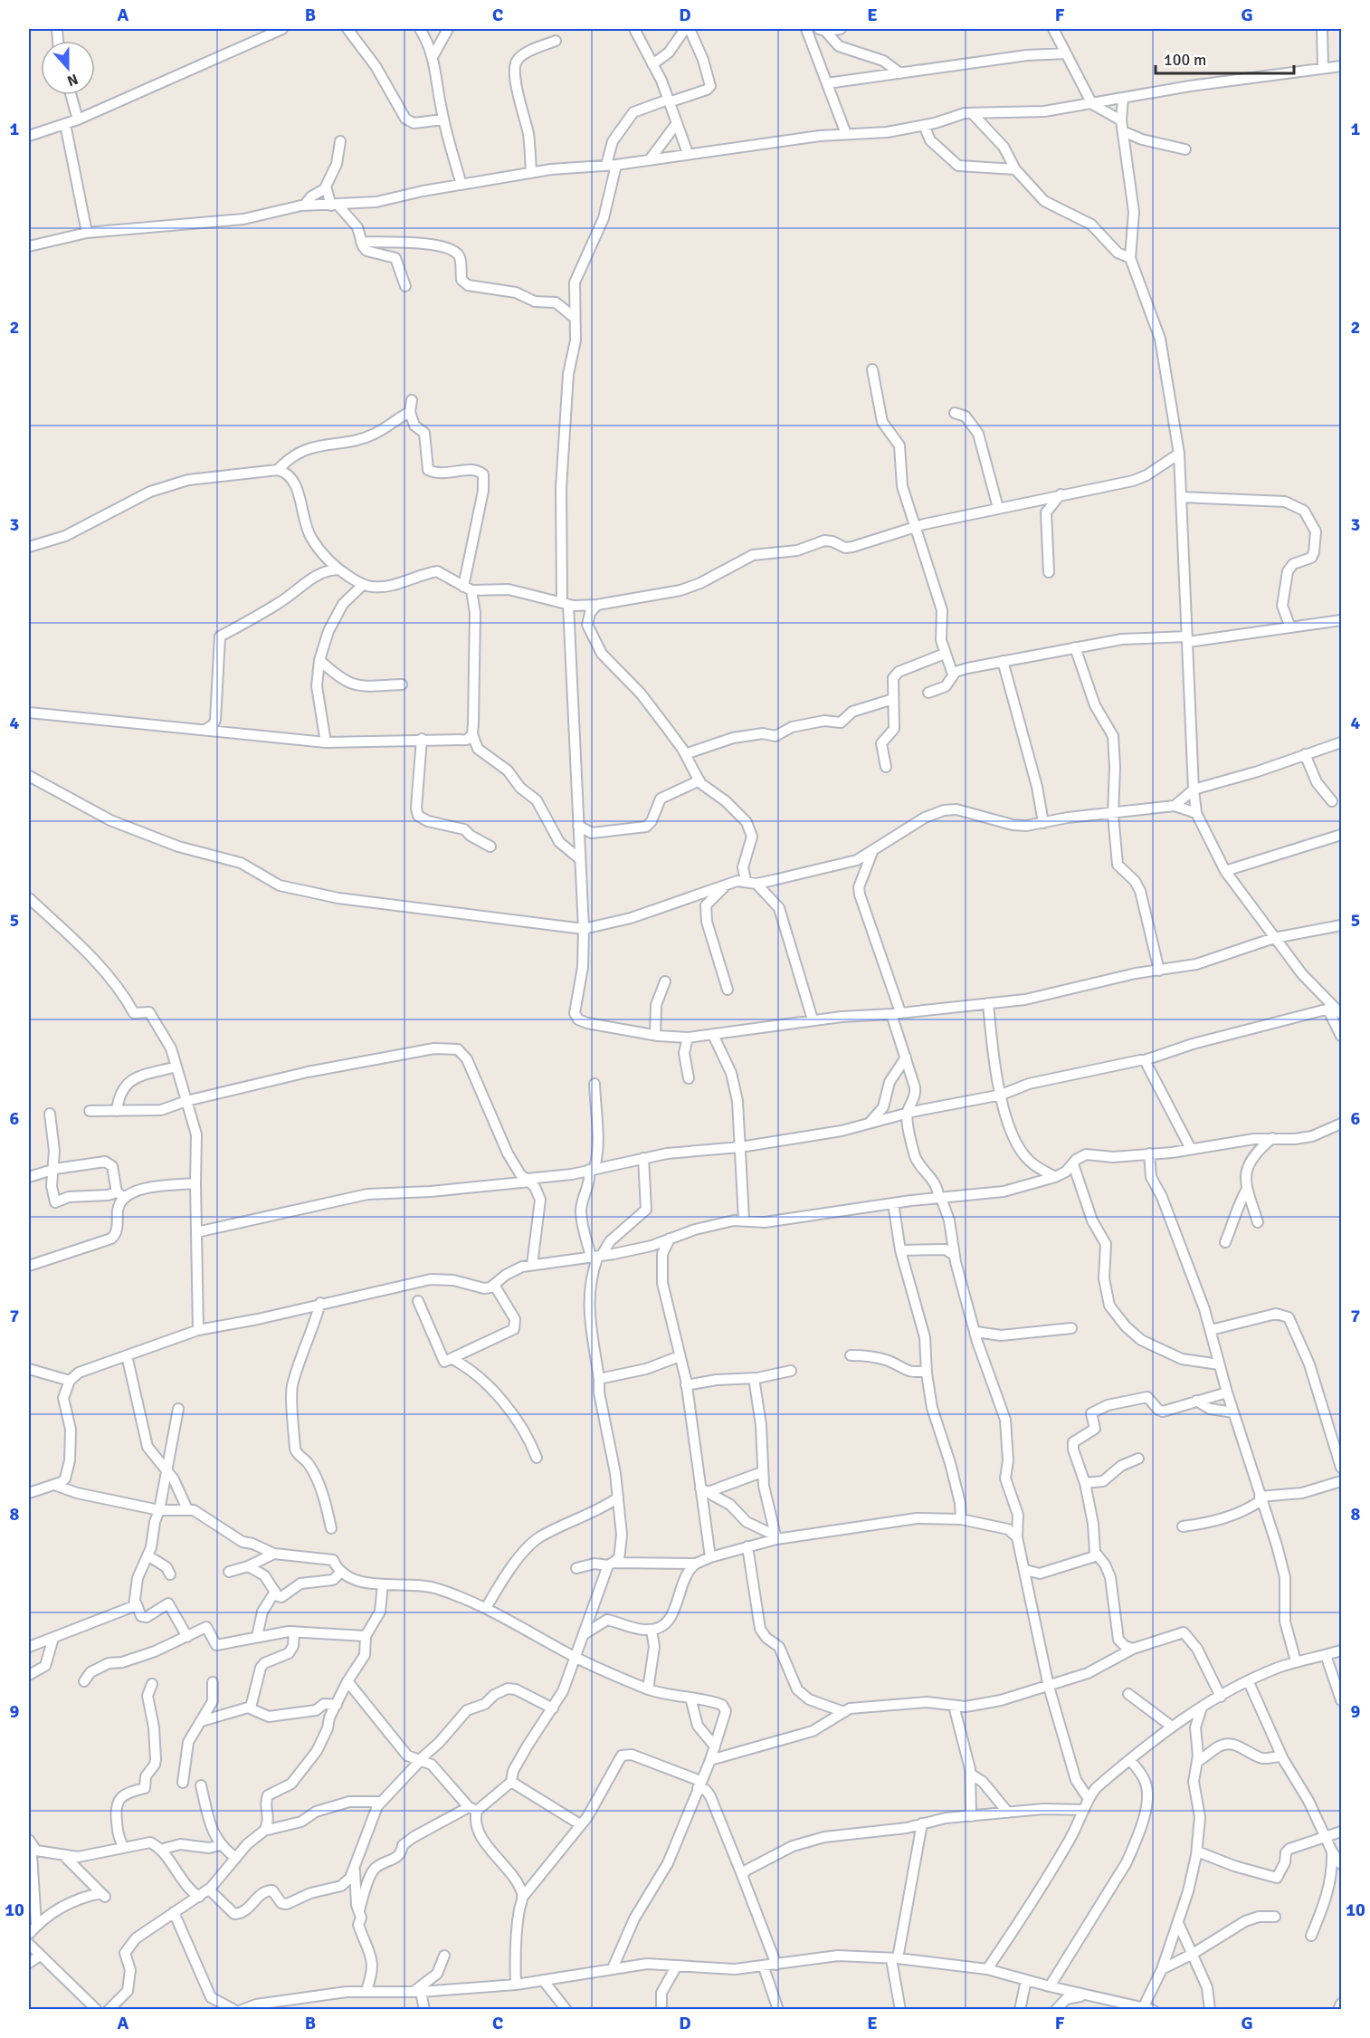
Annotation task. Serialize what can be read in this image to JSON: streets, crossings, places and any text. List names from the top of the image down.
{
  "scale_bar": "100 m",
  "north": "bottom",
  "grid": {
    "columns": [
      "A",
      "B",
      "C",
      "D",
      "E",
      "F",
      "G"
    ],
    "rows": [
      "1",
      "2",
      "3",
      "4",
      "5",
      "6",
      "7",
      "8",
      "9",
      "10"
    ]
  }
}
